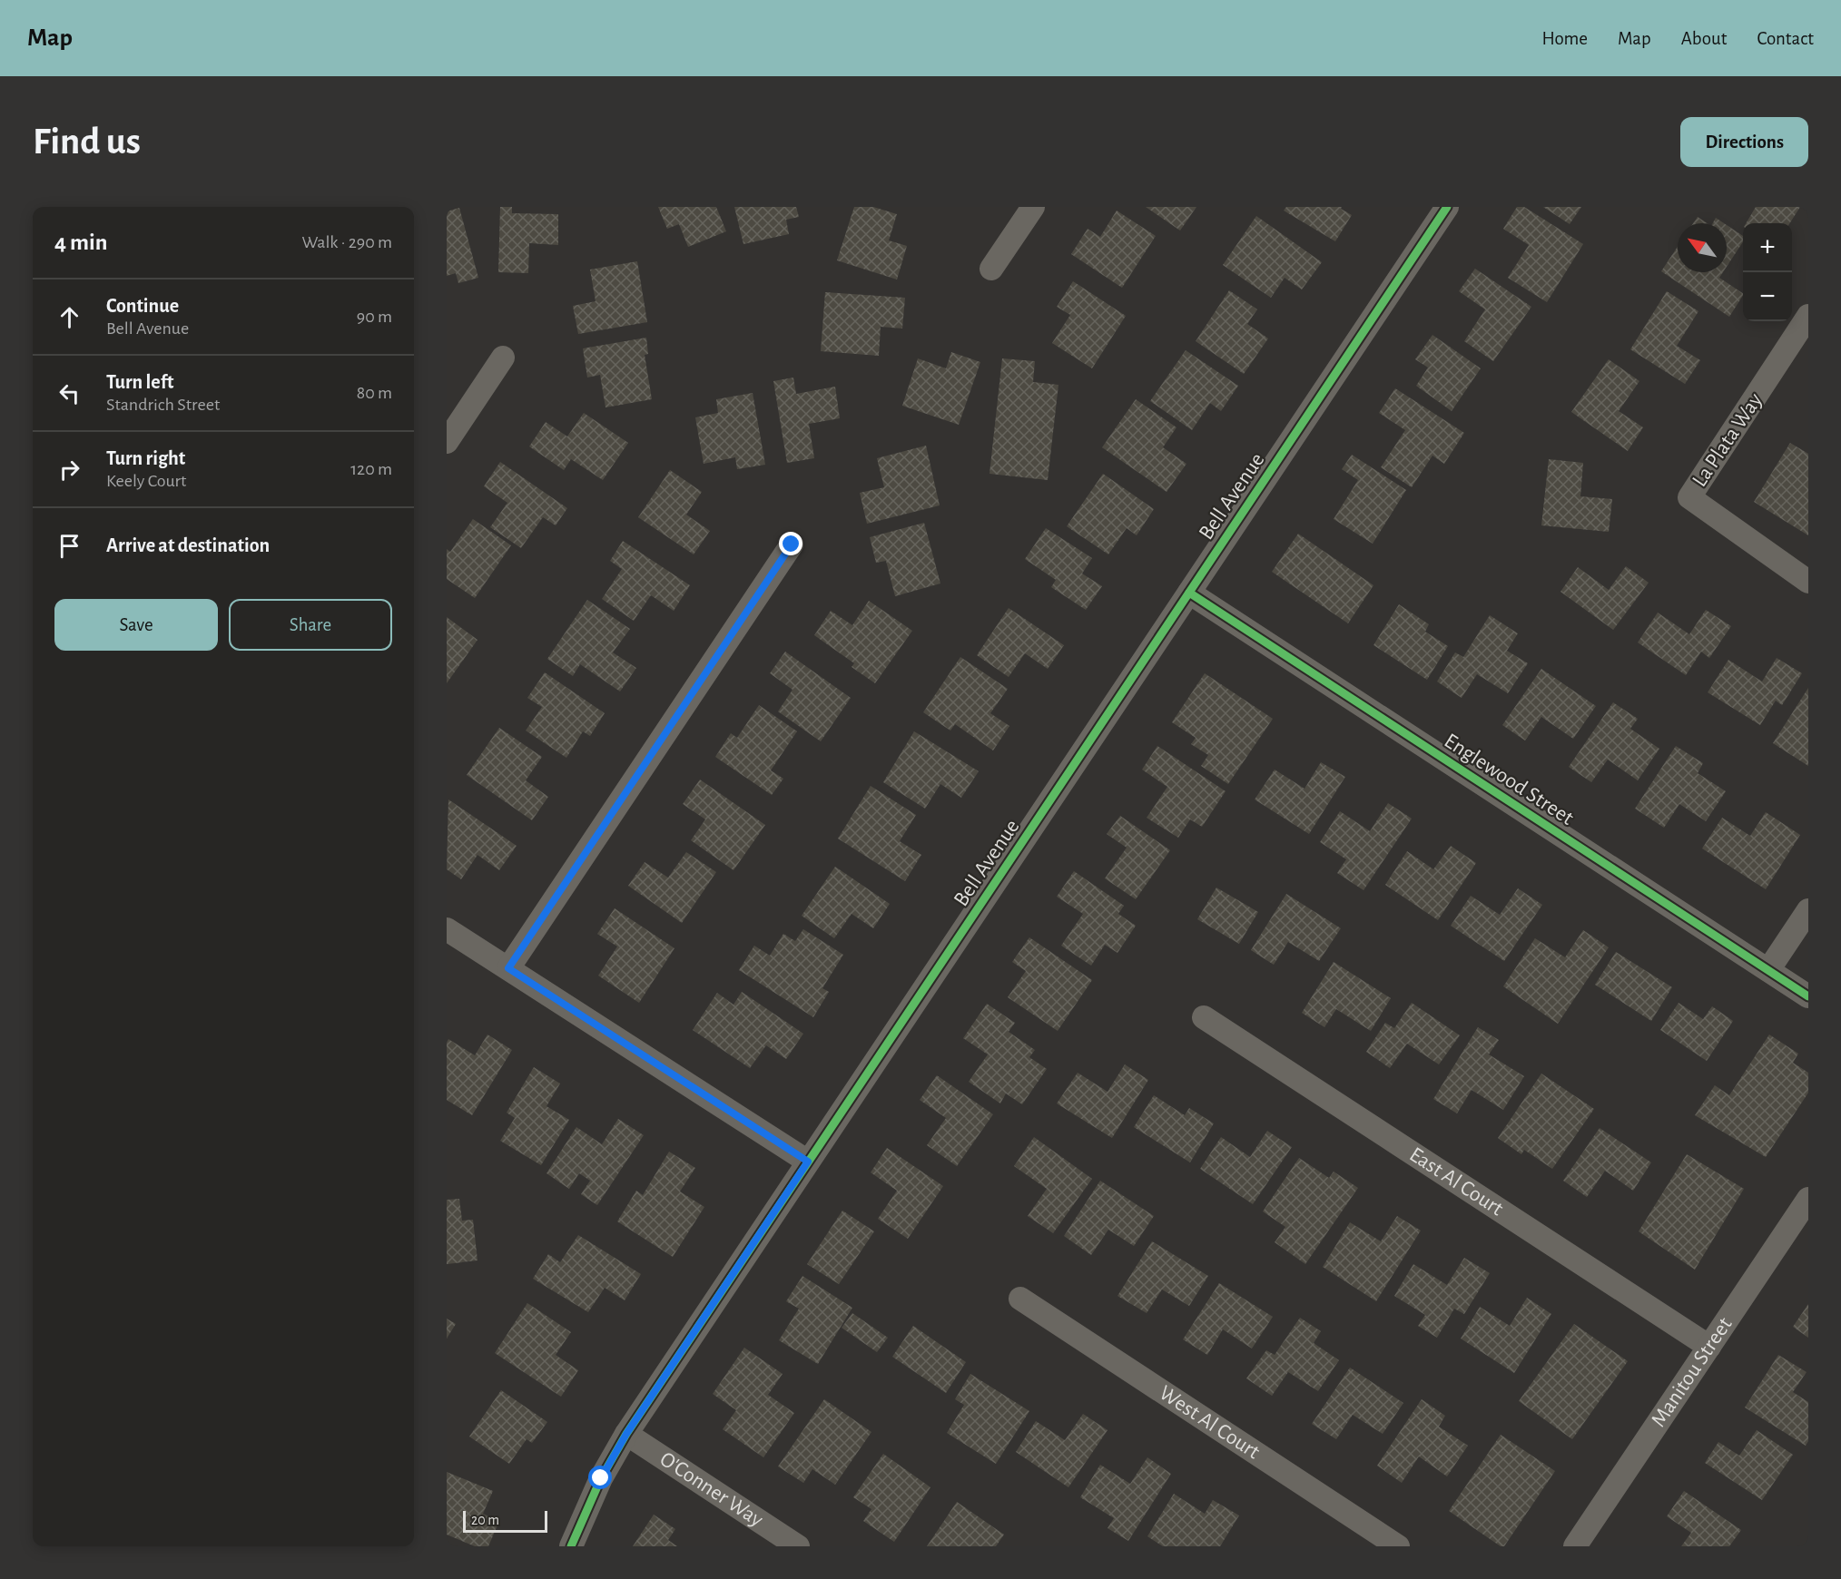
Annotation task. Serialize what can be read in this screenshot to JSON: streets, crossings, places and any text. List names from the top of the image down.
{
  "streets": {
    "street": [
      "La Plata Way",
      "Bell Avenue",
      "Englewood Street",
      "East Al Court",
      "Manitou Street",
      "West Al Court",
      "O'Conner Way"
    ]
  },
  "crossings": [
    ["Bell Avenue", "Englewood Street"],
    ["Bell Avenue", "O'Conner Way"],
    ["East Al Court", "Manitou Street"]
  ],
  "scale_bar": "20 m",
  "north": "top left",
  "page": {
    "header": "Map",
    "nav": [
      "Home",
      "Map",
      "About",
      "Contact"
    ],
    "buttons": [
      "Directions",
      ["Save", "Share"]
    ],
    "title": "Find us",
    "heading": ["4 min", "Walk · 290 m"],
    "map_buttons": ["+", "−"],
    "list": [
      ["Continue", "Bell Avenue", "90 m"],
      ["Turn left", "Standrich Street", "80 m"],
      ["Turn right", "Keely Court", "120 m"],
      "Arrive at destination"
    ],
    "scale": "20 m"
  }
}
